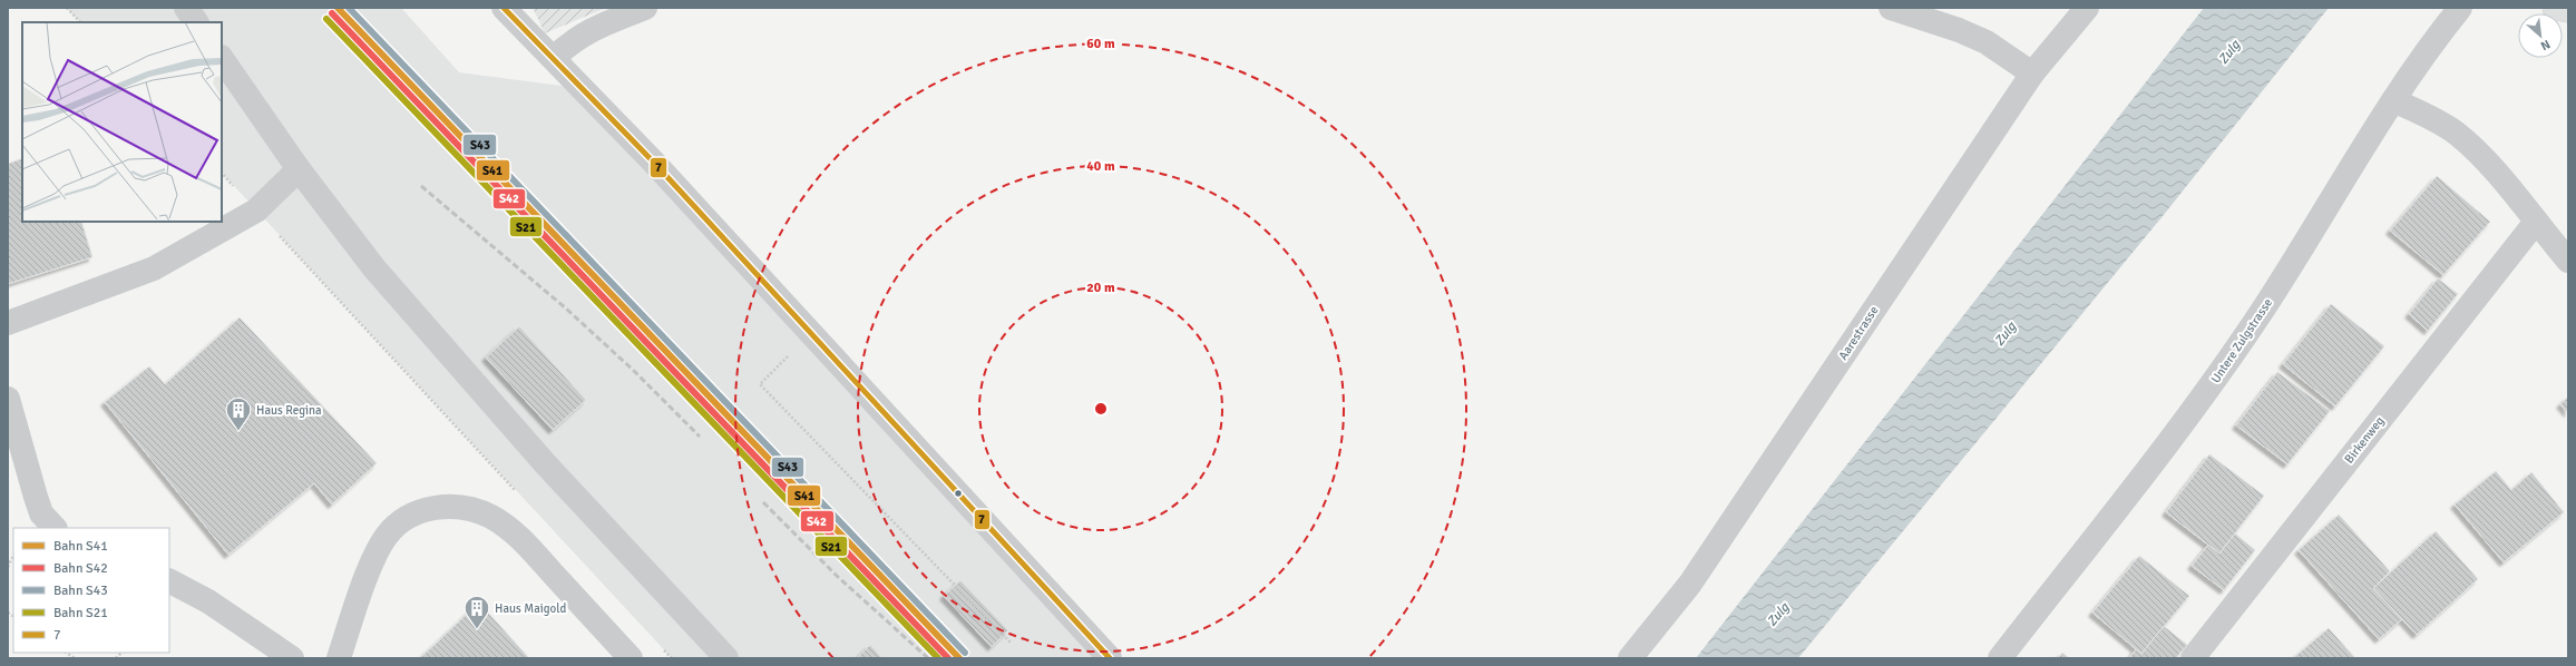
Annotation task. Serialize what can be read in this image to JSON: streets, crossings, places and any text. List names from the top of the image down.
{
  "streets": {
    "street": ["Aarestrasse", "Untere Zulgstrasse", "Birkenweg"]
  },
  "water": ["Zulg"],
  "places": {
    "building": ["Haus Regina", "Haus Maigold"]
  },
  "lines": [
    "rail line S41",
    "rail line S43",
    "transit line 7",
    "rail line S42",
    "rail line S21"
  ],
  "legend": [
    "Bahn S41",
    "Bahn S42",
    "Bahn S43",
    "Bahn S21",
    "7"
  ],
  "north": "bottom right",
  "rings": ["60 m", "40 m", "20 m"]
}
